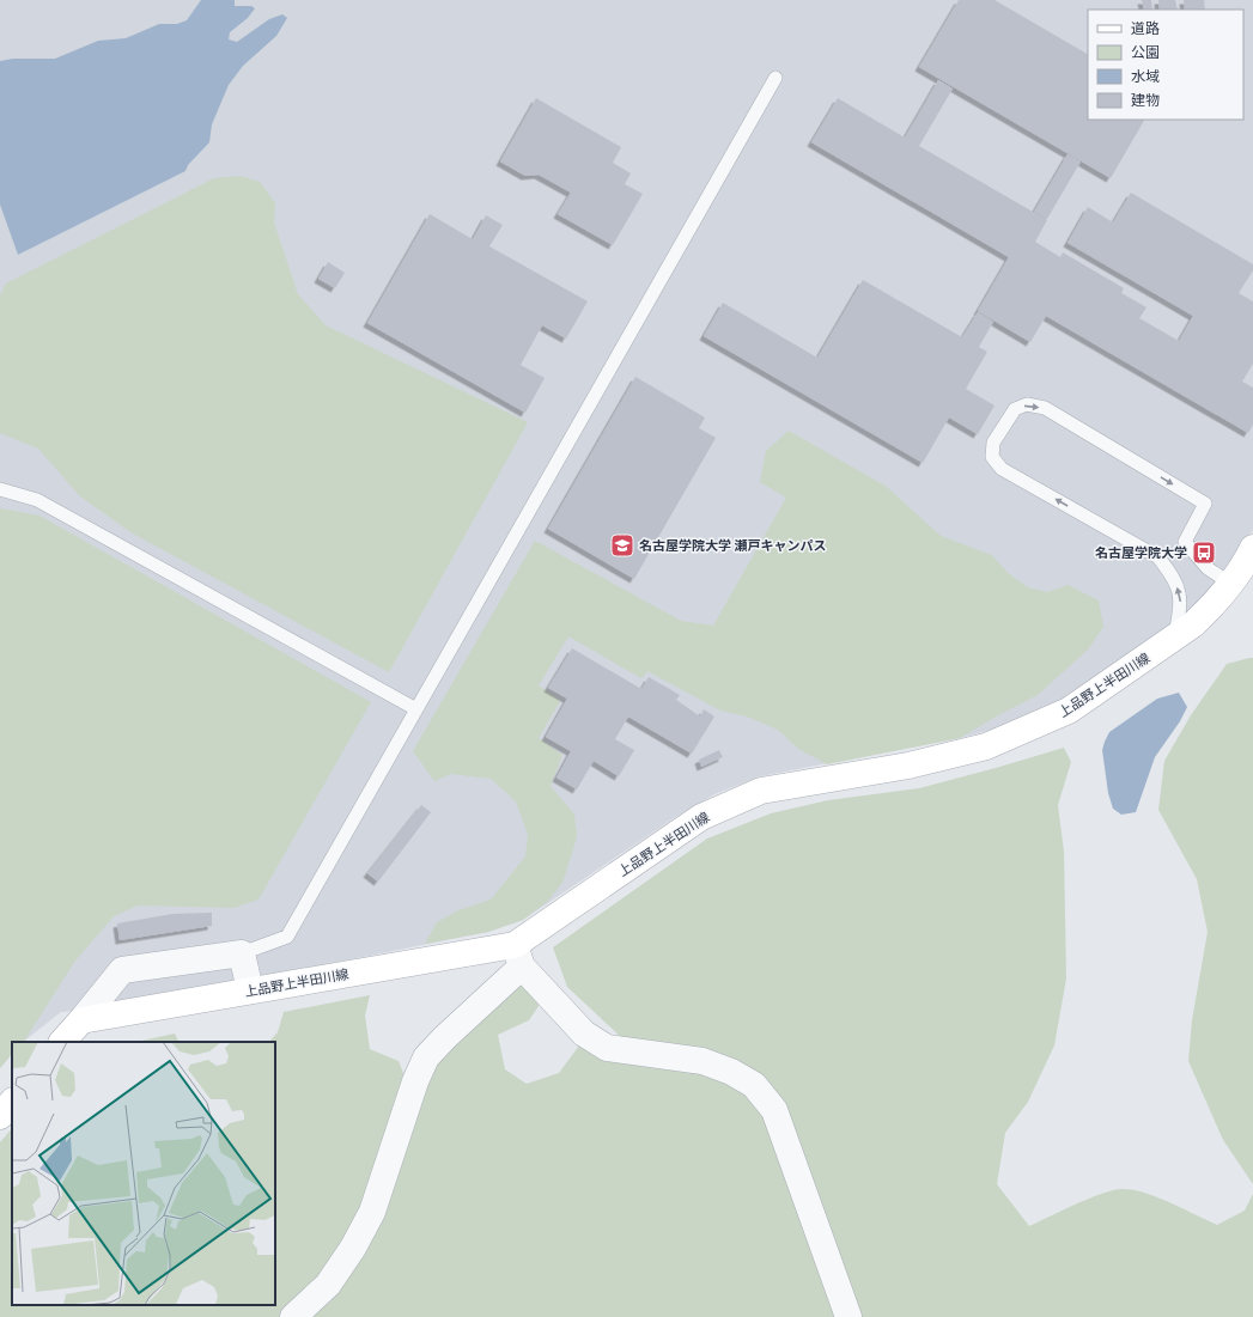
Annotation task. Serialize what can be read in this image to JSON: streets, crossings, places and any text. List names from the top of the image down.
{
  "streets": {
    "street": ["上品野上半田川線"]
  },
  "places": {
    "school or university": ["名古屋学院大学 瀬戸キャンパス"],
    "bus stop": ["名古屋学院大学"]
  },
  "legend": [
    "道路",
    "公園",
    "水域",
    "建物"
  ]
}
